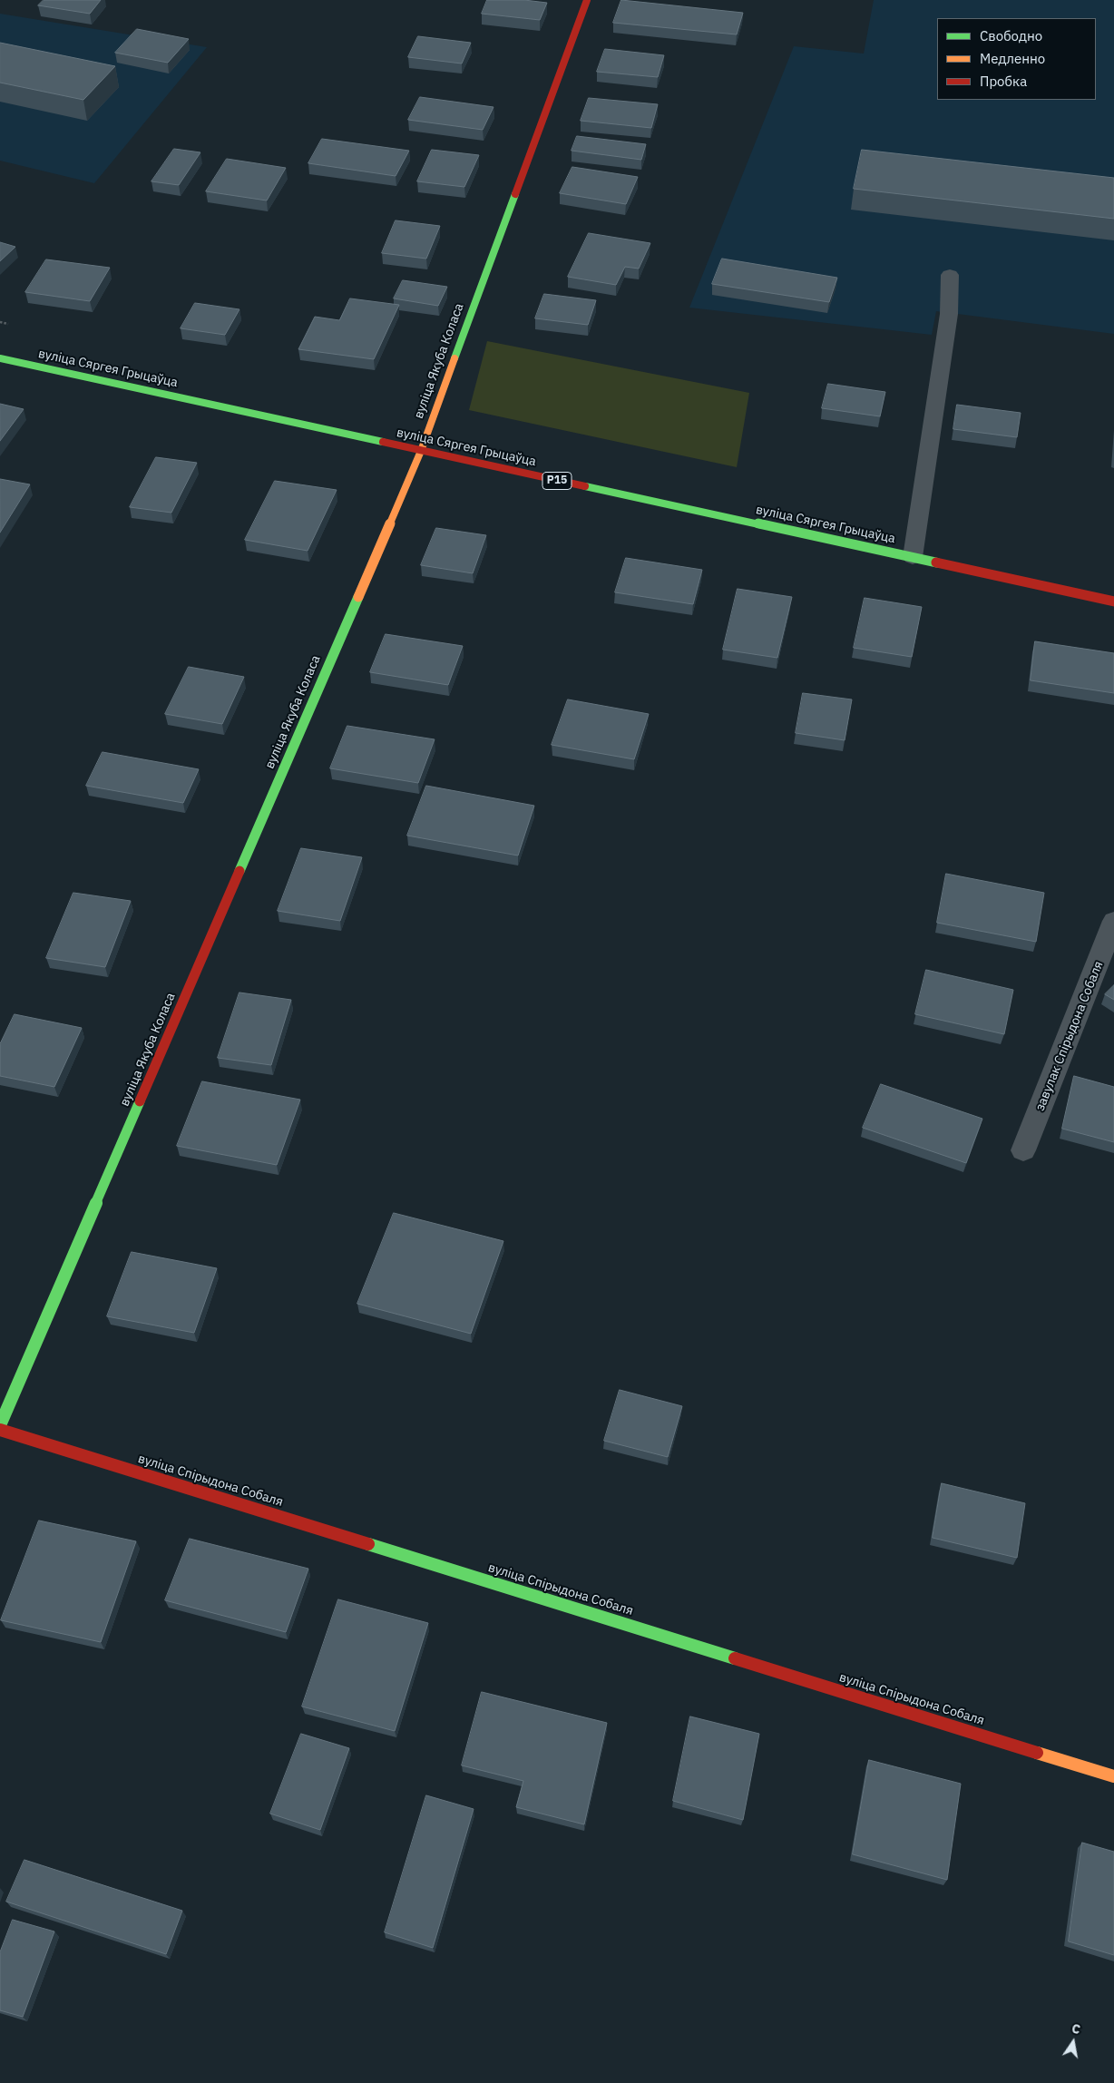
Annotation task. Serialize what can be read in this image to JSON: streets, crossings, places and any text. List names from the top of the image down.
{
  "streets": {
    "street": [
      "вуліца Якуба Коласа",
      "вуліца Сяргея Грыцаўца",
      "Р15",
      "вуліца Спірыдона Собаля"
    ],
    "lane": ["завулак Спірыдона Собаля"]
  },
  "crossings": [
    ["вуліца Якуба Коласа", "вуліца Сяргея Грыцаўца"]
  ],
  "legend": ["Свободно", "Медленно", "Пробка"],
  "north": "top"
}
